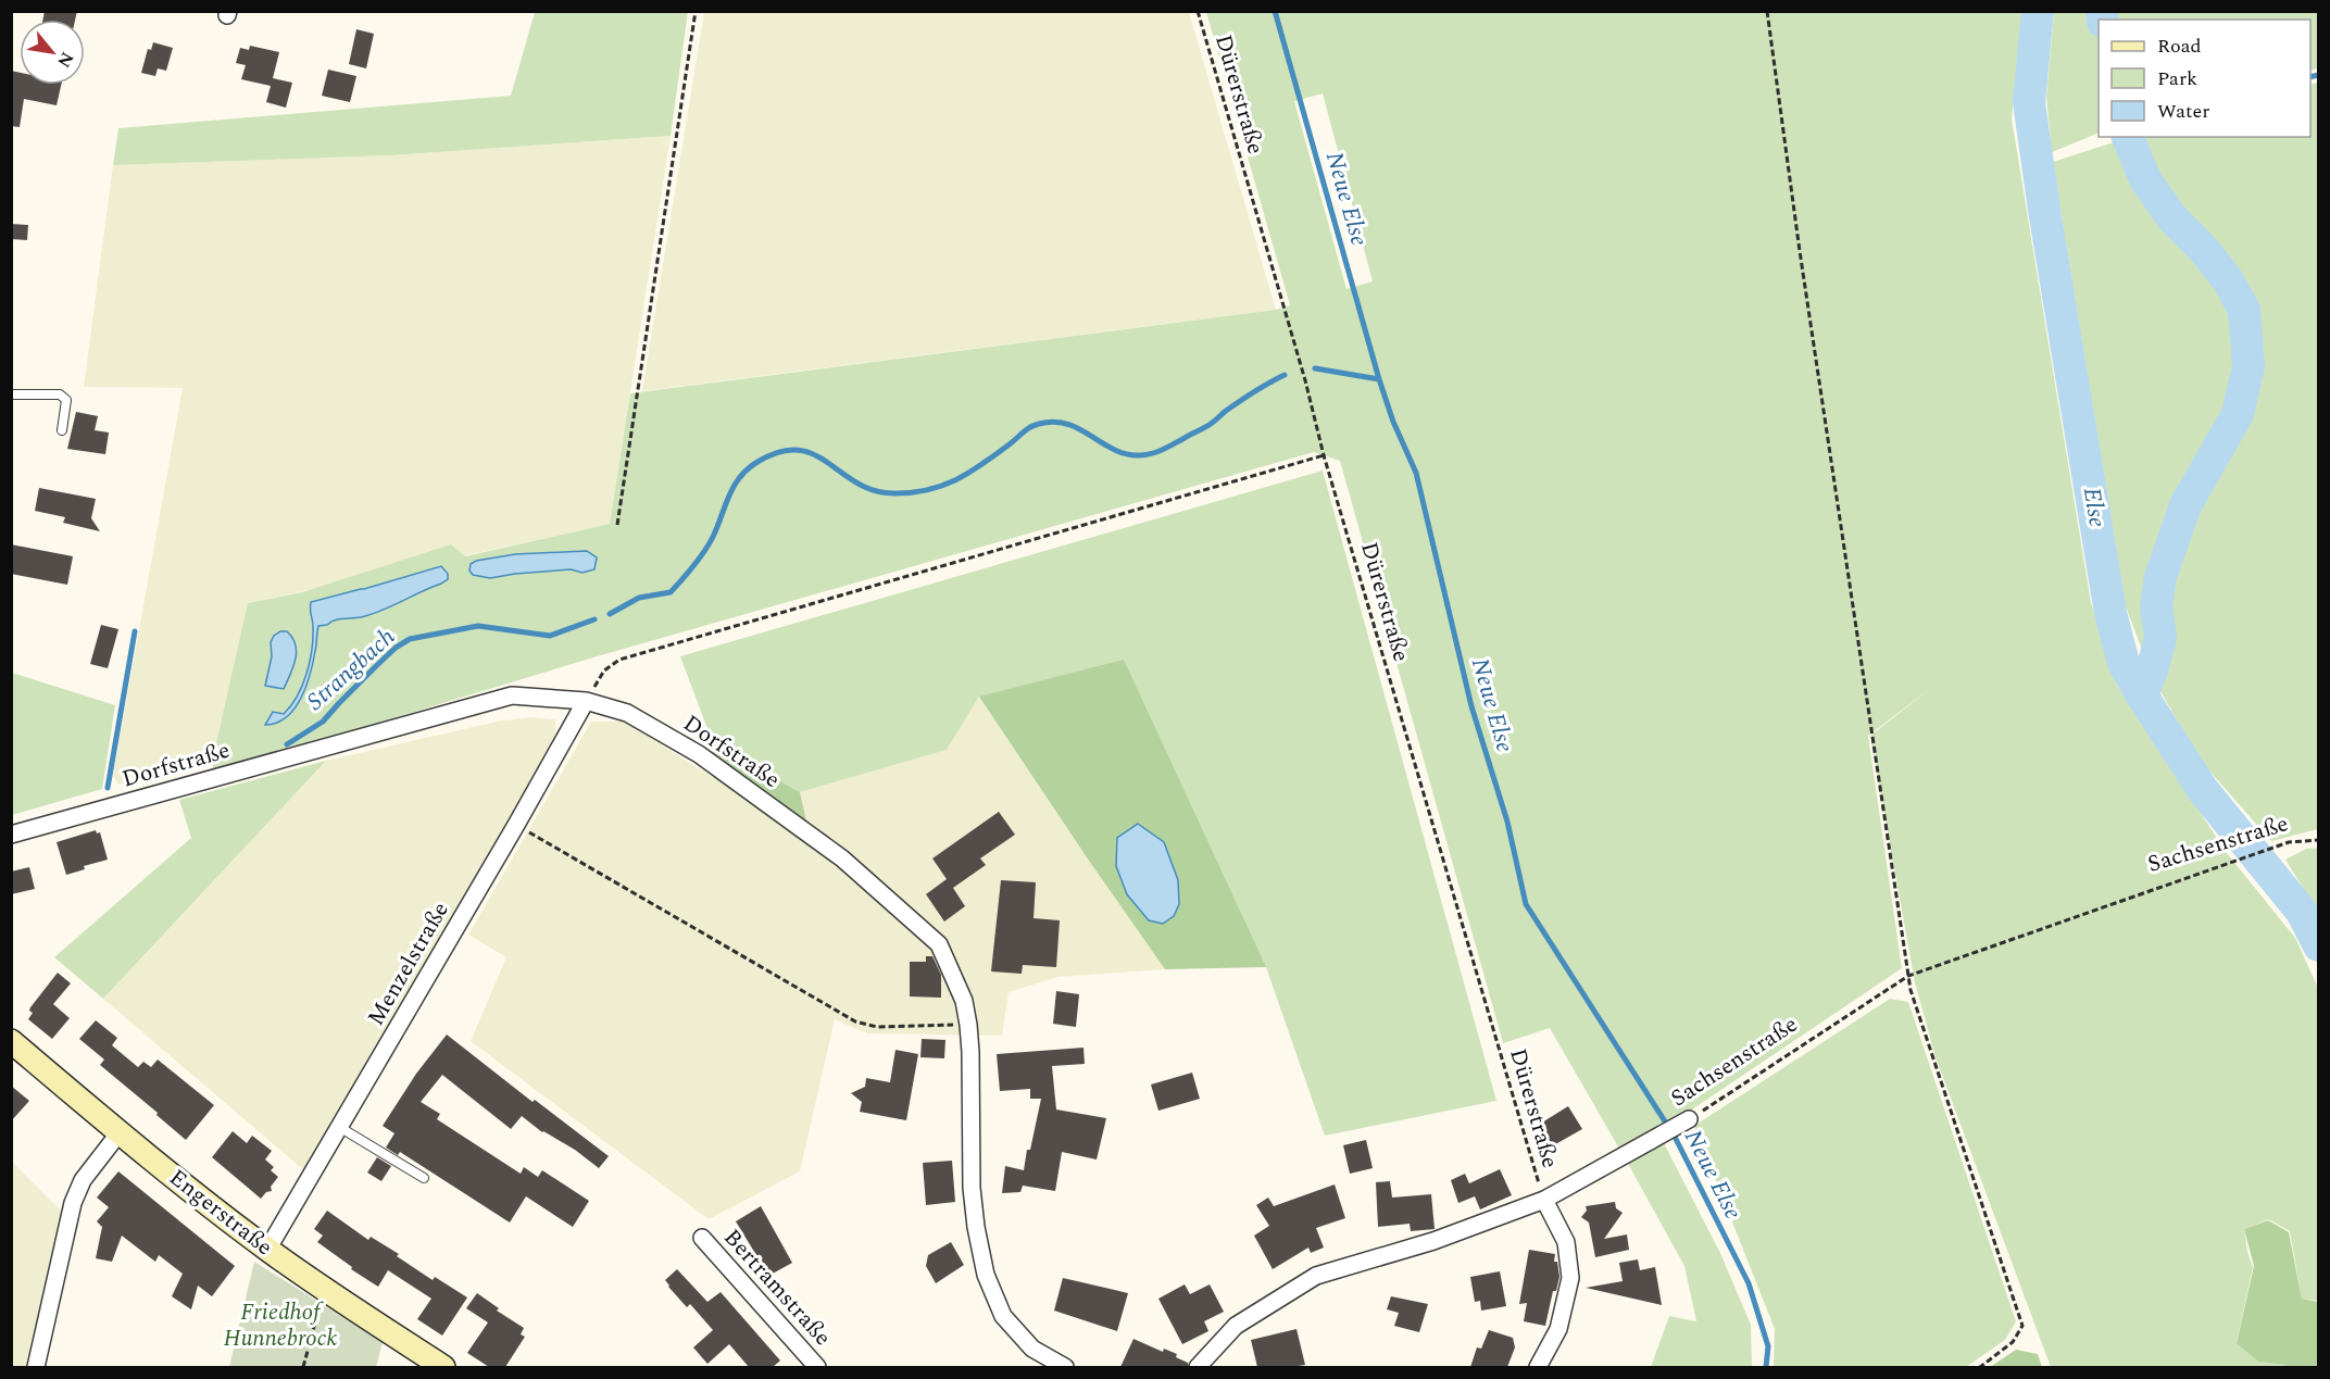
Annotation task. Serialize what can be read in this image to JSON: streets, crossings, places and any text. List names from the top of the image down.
{
  "streets": {
    "main road": ["Engerstraße"],
    "street": [
      "Dorfstraße",
      "Sachsenstraße",
      "Menzelstraße",
      "Bertramstraße"
    ],
    "path": ["Dürerstraße"]
  },
  "crossings": [
    ["Dürerstraße", "Sachsenstraße"],
    ["Dorfstraße", "Menzelstraße"],
    ["Menzelstraße", "Engerstraße"]
  ],
  "water": ["Neue Else", "Else", "Strangbach"],
  "parks": ["Friedhof Hunnebrock"],
  "legend": ["Road", "Park", "Water"],
  "north": "bottom right"
}
